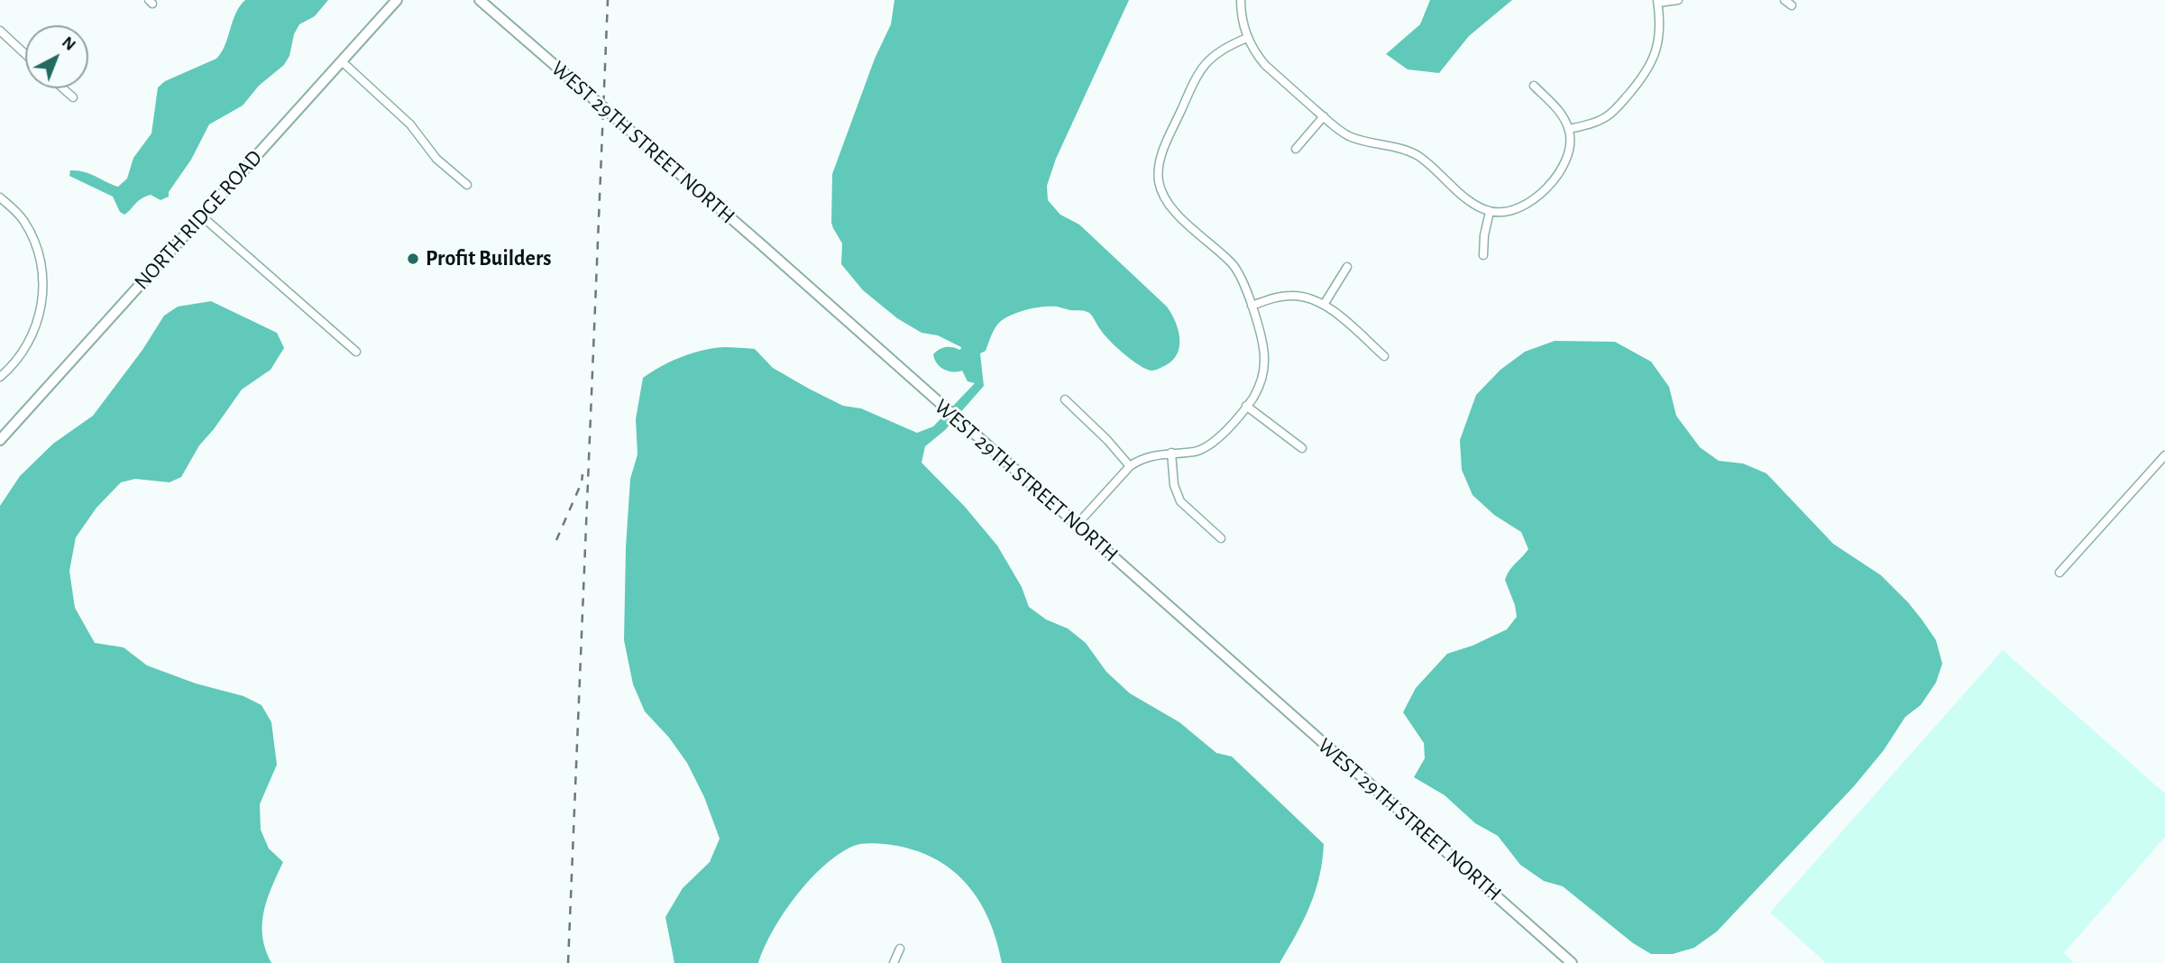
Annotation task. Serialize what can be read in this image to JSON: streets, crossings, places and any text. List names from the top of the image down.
{
  "streets": {
    "main road": ["WEST 29TH STREET NORTH", "NORTH RIDGE ROAD"]
  },
  "places": ["Profit Builders"],
  "north": "top right"
}
